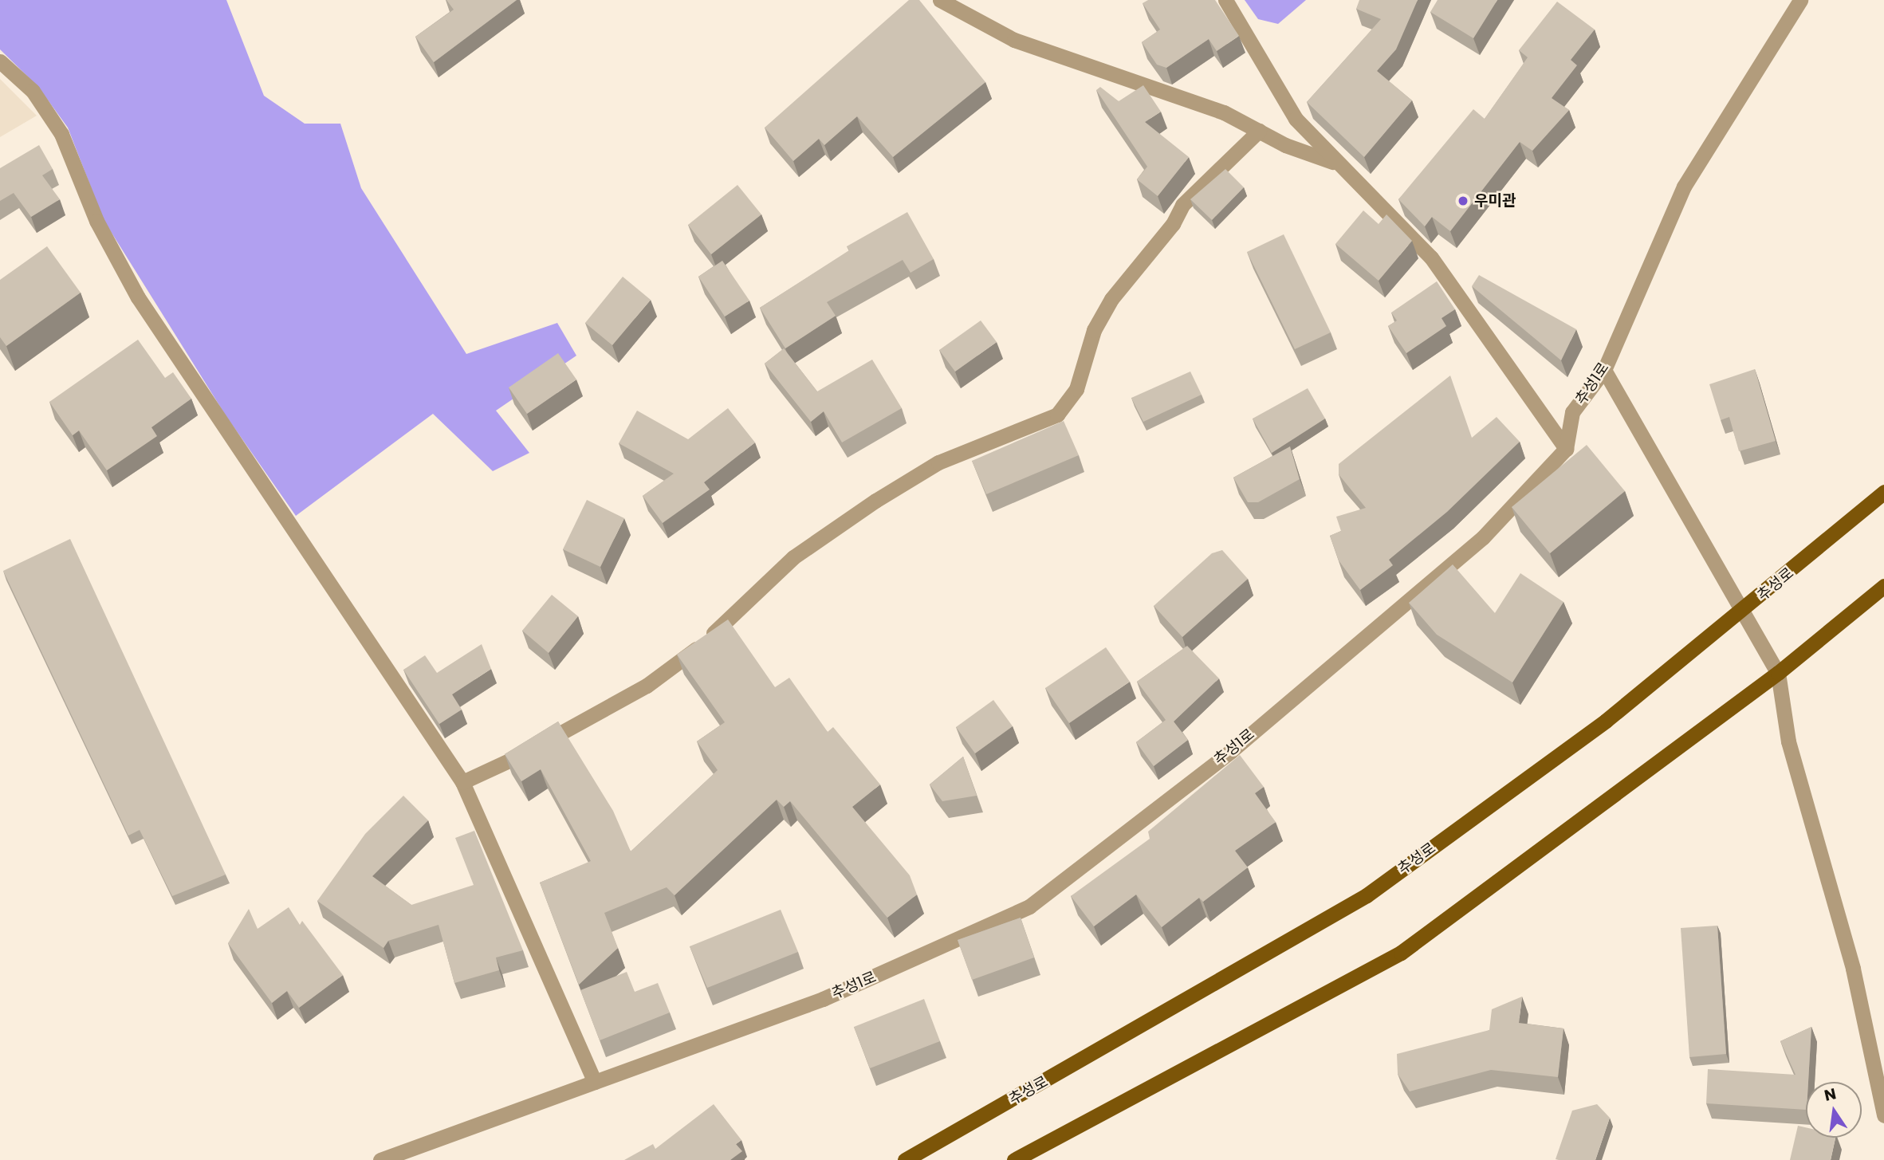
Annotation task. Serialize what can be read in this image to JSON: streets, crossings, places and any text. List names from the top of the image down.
{
  "streets": {
    "main road": ["추성로"],
    "street": ["추성1로"]
  },
  "places": ["우미관"],
  "north": "top"
}
